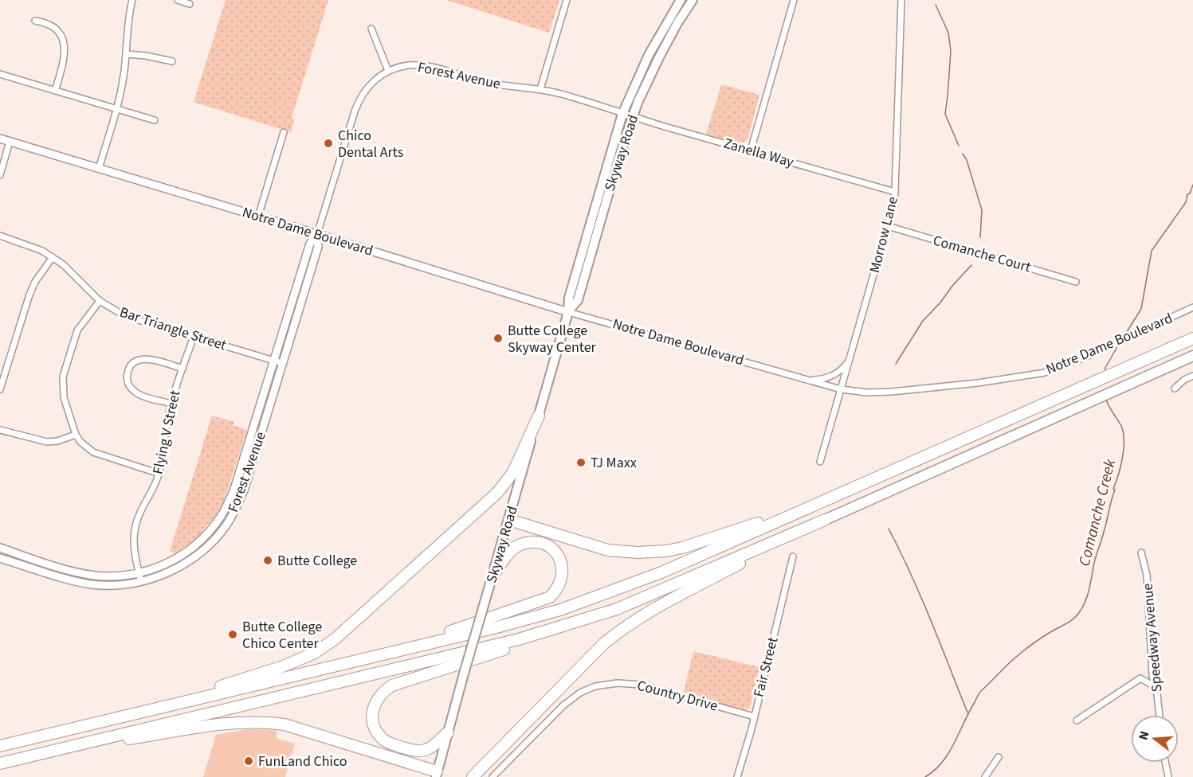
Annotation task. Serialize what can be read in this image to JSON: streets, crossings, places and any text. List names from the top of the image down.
{
  "streets": {
    "main road": ["Skyway Road"],
    "street": [
      "Forest Avenue",
      "Zanella Way",
      "Notre Dame Boulevard",
      "Morrow Lane",
      "Comanche Court",
      "Bar Triangle Street",
      "Flying V Street",
      "Speedway Avenue",
      "Fair Street",
      "Country Drive"
    ]
  },
  "crossings": [
    ["Forest Avenue", "Skyway Road"],
    ["Forest Avenue", "Zanella Way"],
    ["Forest Avenue", "Notre Dame Boulevard"],
    ["Forest Avenue", "Bar Triangle Street"],
    ["Forest Avenue", "Flying V Street"],
    ["Skyway Road", "Zanella Way"],
    ["Skyway Road", "Notre Dame Boulevard"],
    ["Zanella Way", "Morrow Lane"],
    ["Notre Dame Boulevard", "Morrow Lane"],
    ["Morrow Lane", "Comanche Court"],
    ["Bar Triangle Street", "Flying V Street"],
    ["Fair Street", "Country Drive"]
  ],
  "water": ["Comanche Creek"],
  "places": [
    "Chico Dental Arts",
    "Butte College Skyway Center",
    "TJ Maxx",
    "Butte College",
    "Butte College Chico Center",
    "FunLand Chico"
  ],
  "north": "left"
}
